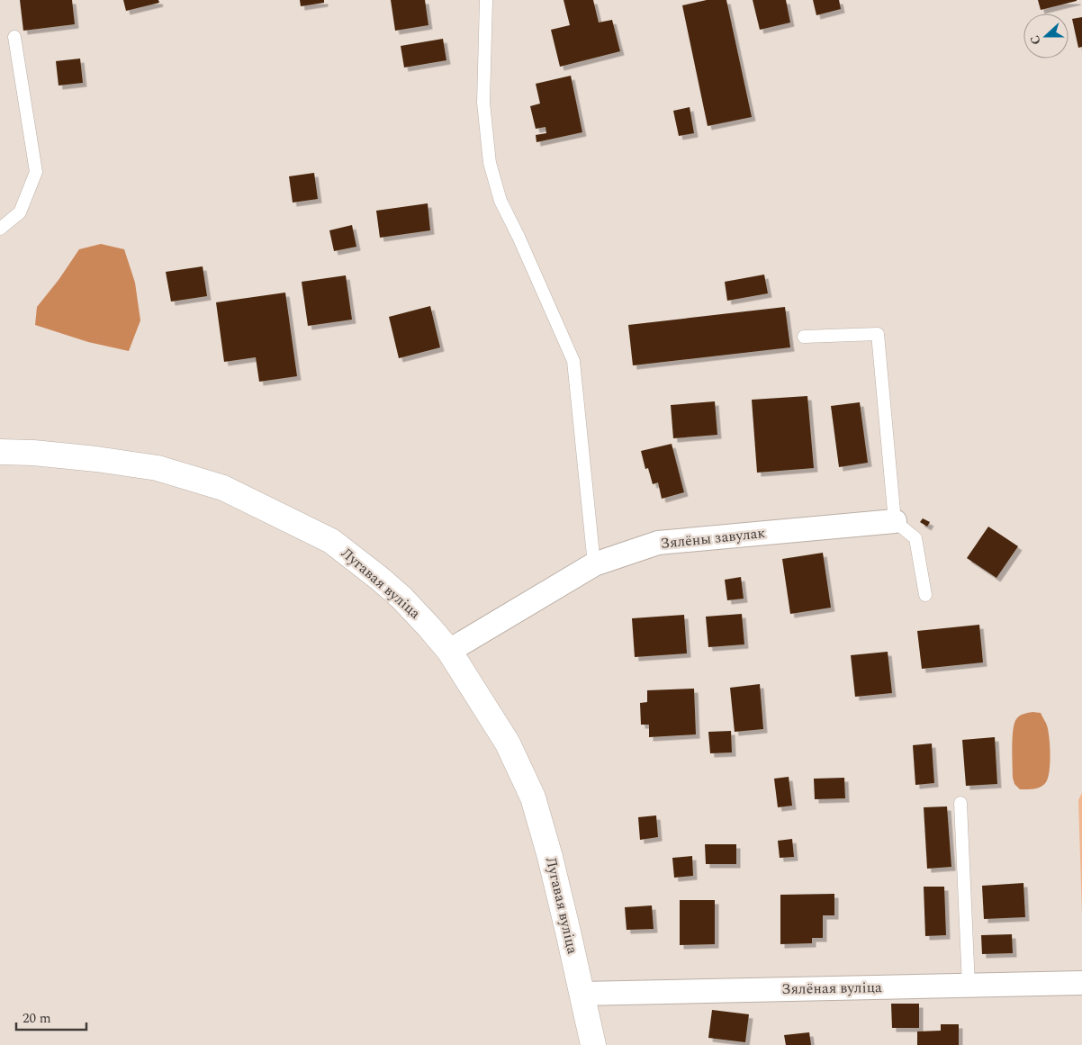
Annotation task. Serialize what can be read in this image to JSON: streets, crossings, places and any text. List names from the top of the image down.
{
  "streets": {
    "street": ["Зялёны завулак", "Лугавая вуліца", "Зялёная вуліца"]
  },
  "crossings": [
    ["Зялёны завулак", "Лугавая вуліца"],
    ["Лугавая вуліца", "Зялёная вуліца"]
  ],
  "scale_bar": "20 m",
  "north": "left"
}
